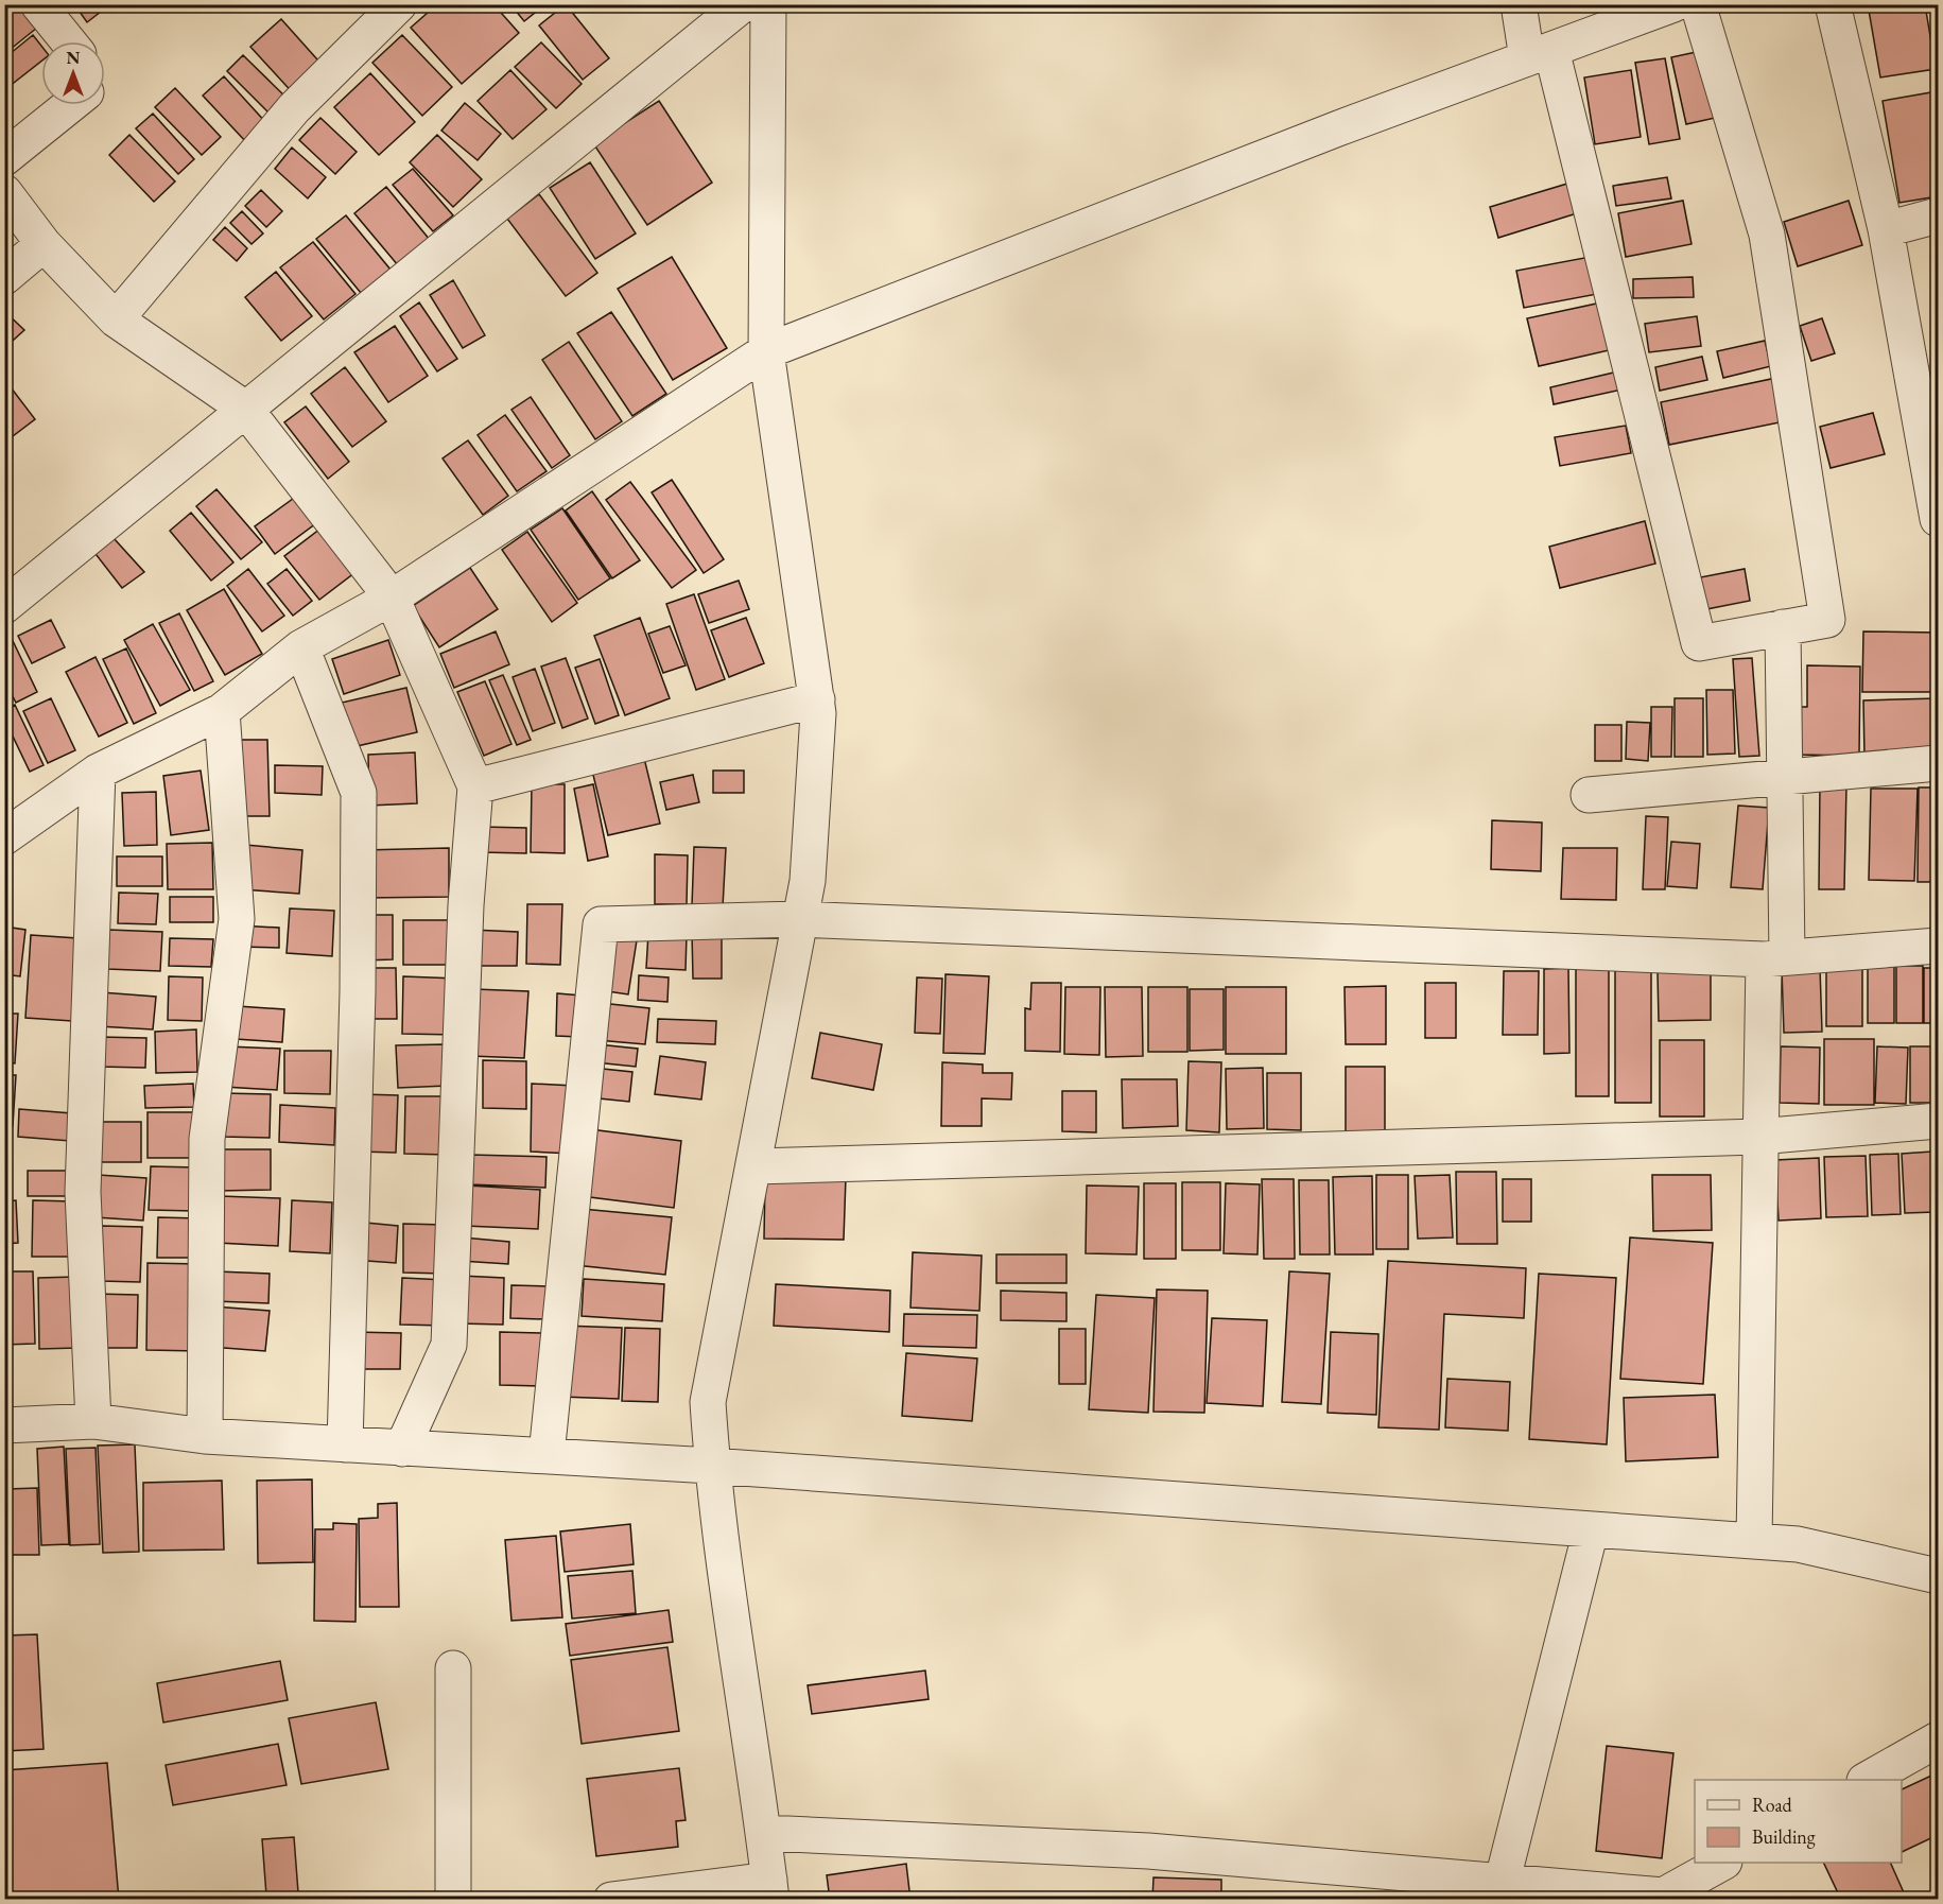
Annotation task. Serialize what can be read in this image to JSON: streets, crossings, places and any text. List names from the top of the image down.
{
  "legend": ["Road", "Building"],
  "north": "top"
}
